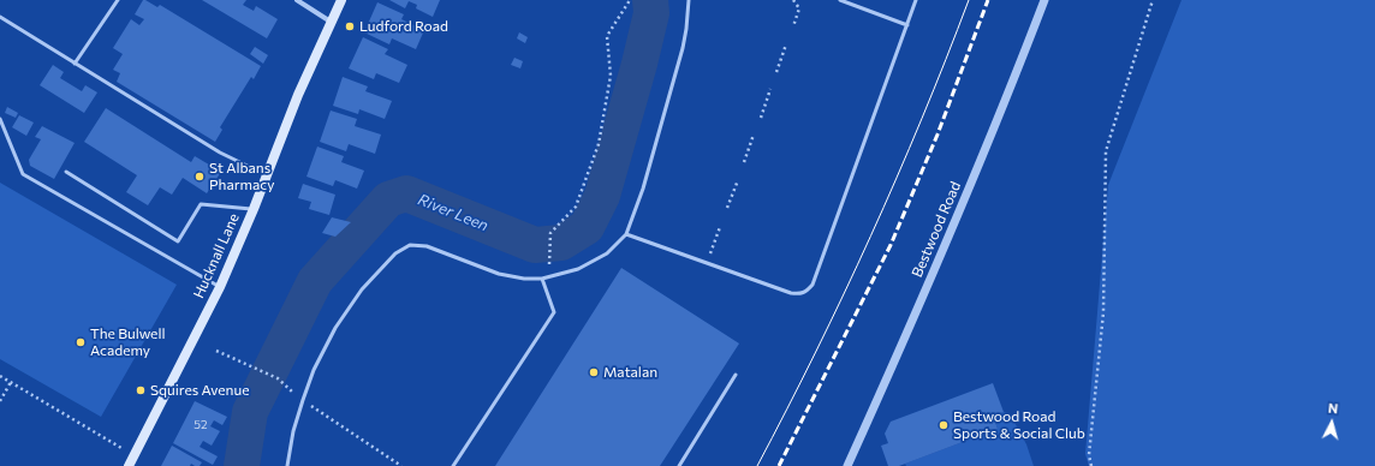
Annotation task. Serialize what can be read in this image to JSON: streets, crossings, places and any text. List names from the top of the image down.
{
  "streets": {
    "main road": ["Hucknall Lane"],
    "street": ["Bestwood Road"]
  },
  "water": ["River Leen"],
  "places": [
    "Ludford Road",
    "St Albans Pharmacy",
    "The Bulwell Academy",
    "Matalan",
    "Squires Avenue",
    "Bestwood Road Sports & Social Club"
  ],
  "house_numbers": ["52"],
  "north": "top"
}
